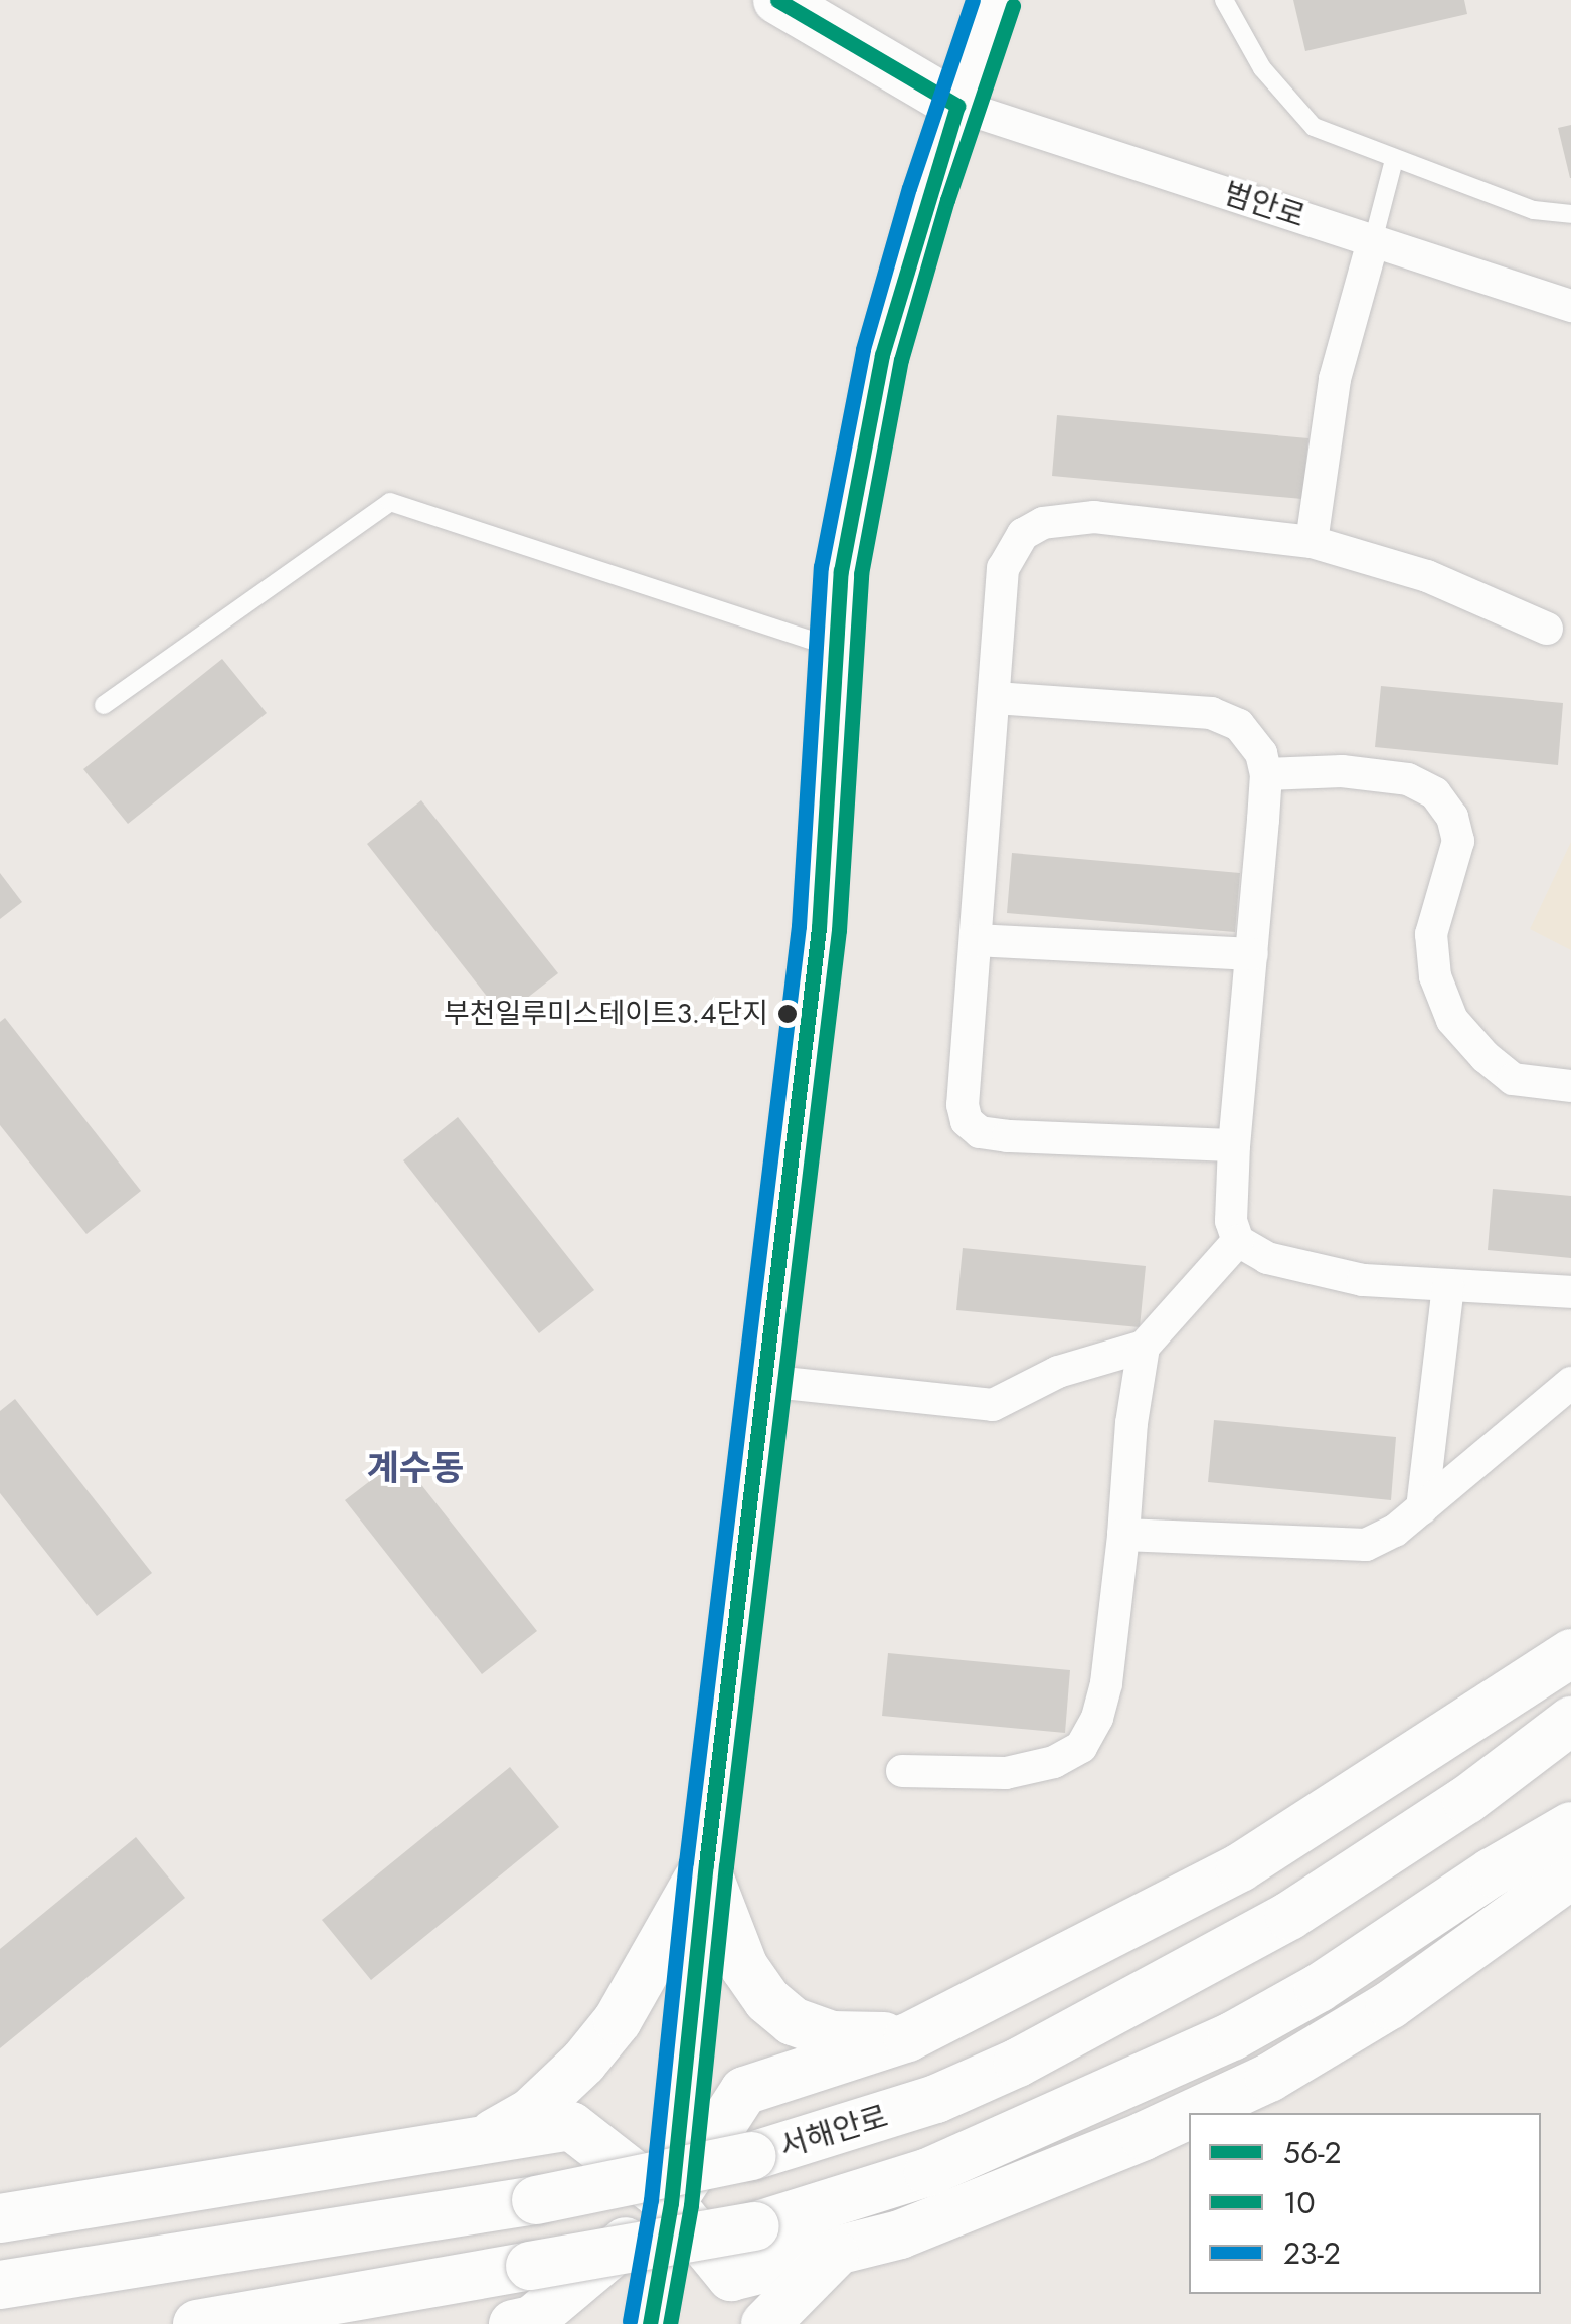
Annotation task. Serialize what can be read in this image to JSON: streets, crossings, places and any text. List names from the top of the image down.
{
  "streets": {
    "main road": ["서해안로"],
    "street": ["범안로"]
  },
  "districts": ["계수동"],
  "places": ["부천일루미스테이트3.4단지"],
  "lines": ["transit line 56-2", "transit line 23-2", "transit line 10"],
  "legend": ["56-2", "10", "23-2"]
}
